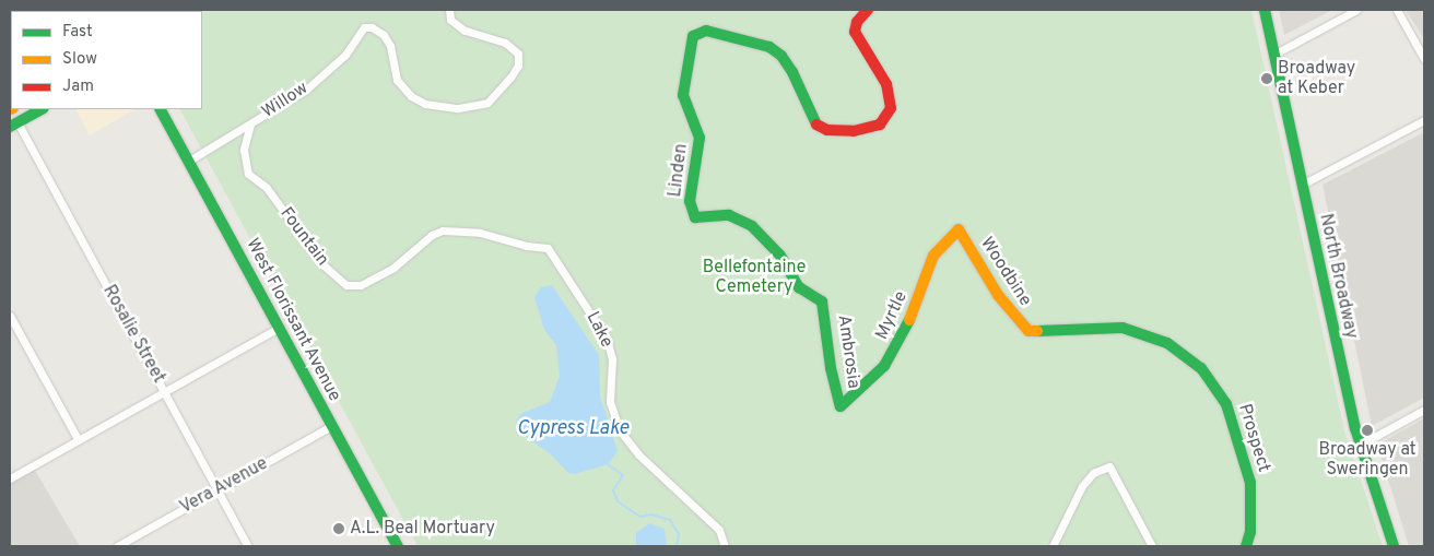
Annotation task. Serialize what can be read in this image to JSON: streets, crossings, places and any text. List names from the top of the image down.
{
  "streets": {
    "street": [
      "Willow",
      "Linden",
      "Fountain",
      "Woodbine",
      "North Broadway",
      "Myrtle",
      "West Florissant Avenue",
      "Lake",
      "Rosalie Street",
      "Ambrosia",
      "Prospect",
      "Vera Avenue"
    ]
  },
  "crossings": [
    ["Willow", "Fountain"],
    ["Willow", "West Florissant Avenue"],
    ["Linden", "Ambrosia"],
    ["Fountain", "Lake"],
    ["Woodbine", "Myrtle"],
    ["Woodbine", "Prospect"],
    ["Myrtle", "Ambrosia"],
    ["West Florissant Avenue", "Vera Avenue"],
    ["Rosalie Street", "Vera Avenue"]
  ],
  "water": ["Cypress Lake"],
  "parks": ["Bellefontaine Cemetery"],
  "places": ["Broadway at Keber", "Broadway at Sweringen", "A.L. Beal Mortuary"],
  "legend": ["Fast", "Slow", "Jam"]
}
